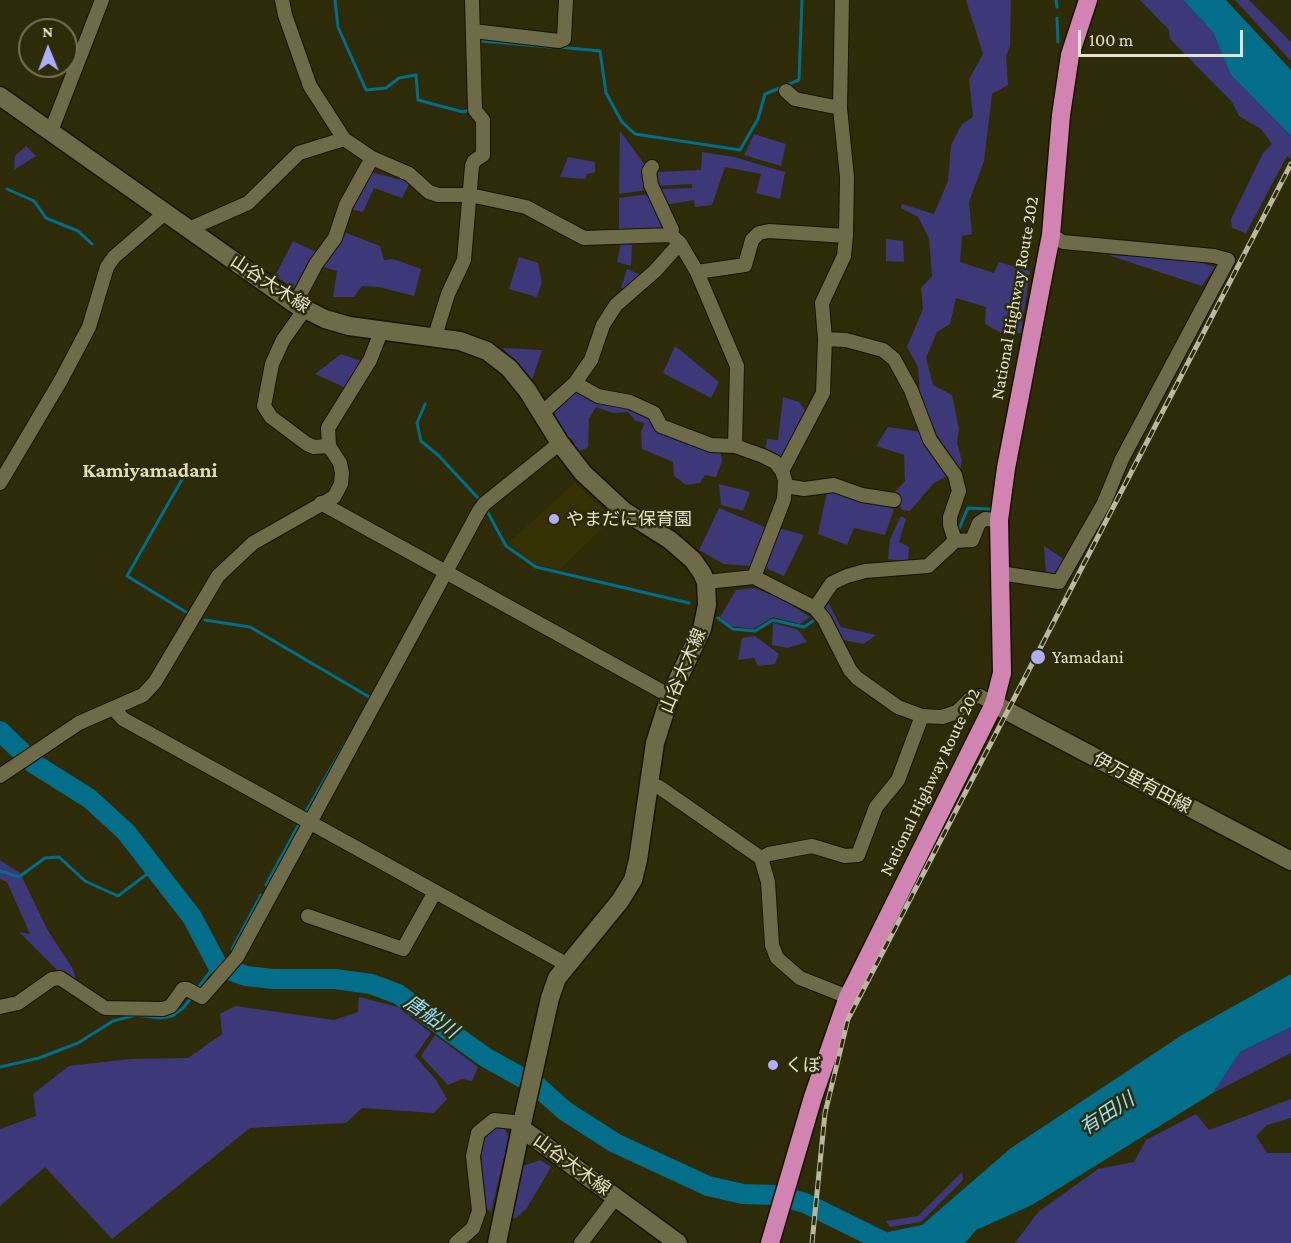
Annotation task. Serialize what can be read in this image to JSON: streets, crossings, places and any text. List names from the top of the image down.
{
  "streets": {
    "highway": ["National Highway Route 202"],
    "main road": ["山谷大木線", "伊万里有田線"]
  },
  "crossings": [
    ["National Highway Route 202", "伊万里有田線"]
  ],
  "districts": ["Kamiyamadani"],
  "water": ["唐船川", "有田川"],
  "places": ["やまだに保育園", "Yamadani", "くぼ"],
  "scale_bar": "100 m",
  "north": "top"
}
